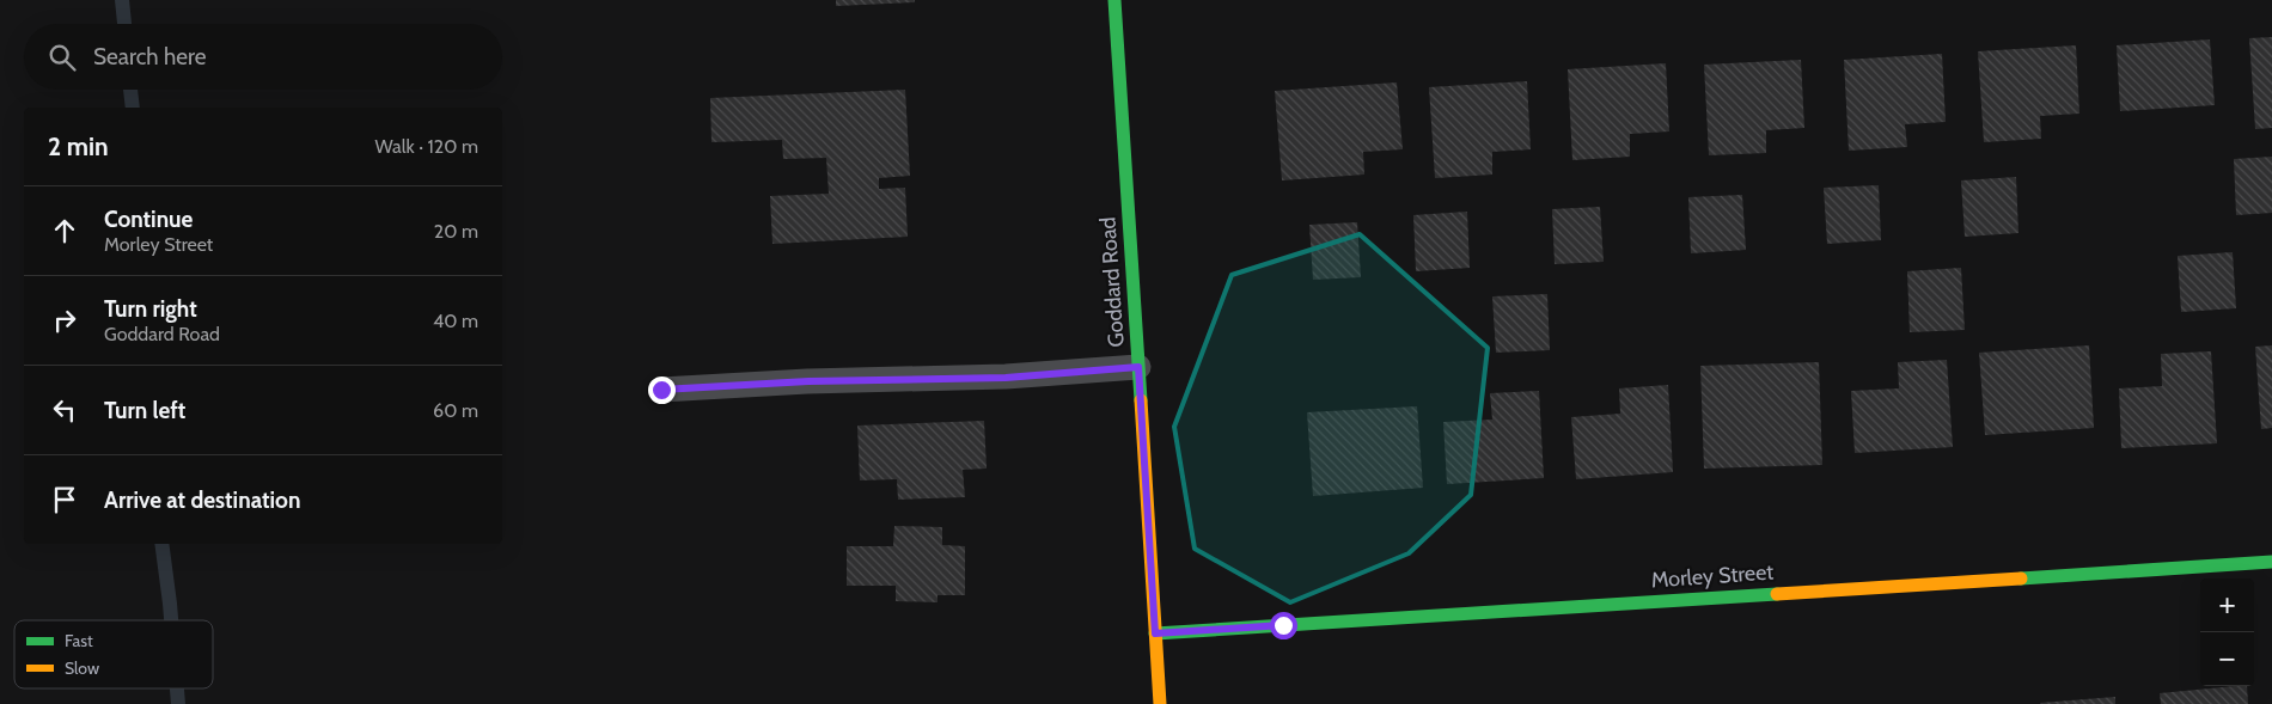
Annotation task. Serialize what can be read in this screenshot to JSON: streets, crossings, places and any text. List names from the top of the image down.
{
  "streets": {
    "street": ["Goddard Road", "Morley Street"]
  },
  "crossings": [
    ["Goddard Road", "Morley Street"]
  ],
  "legend": ["Fast", "Slow"],
  "page": {
    "search": "Search here",
    "heading": ["2 min", "Walk · 120 m"],
    "list": [
      ["Continue", "Morley Street", "20 m"],
      ["Turn right", "Goddard Road", "40 m"],
      ["Turn left", "60 m"],
      "Arrive at destination"
    ],
    "map_buttons": ["+", "−"]
  }
}
